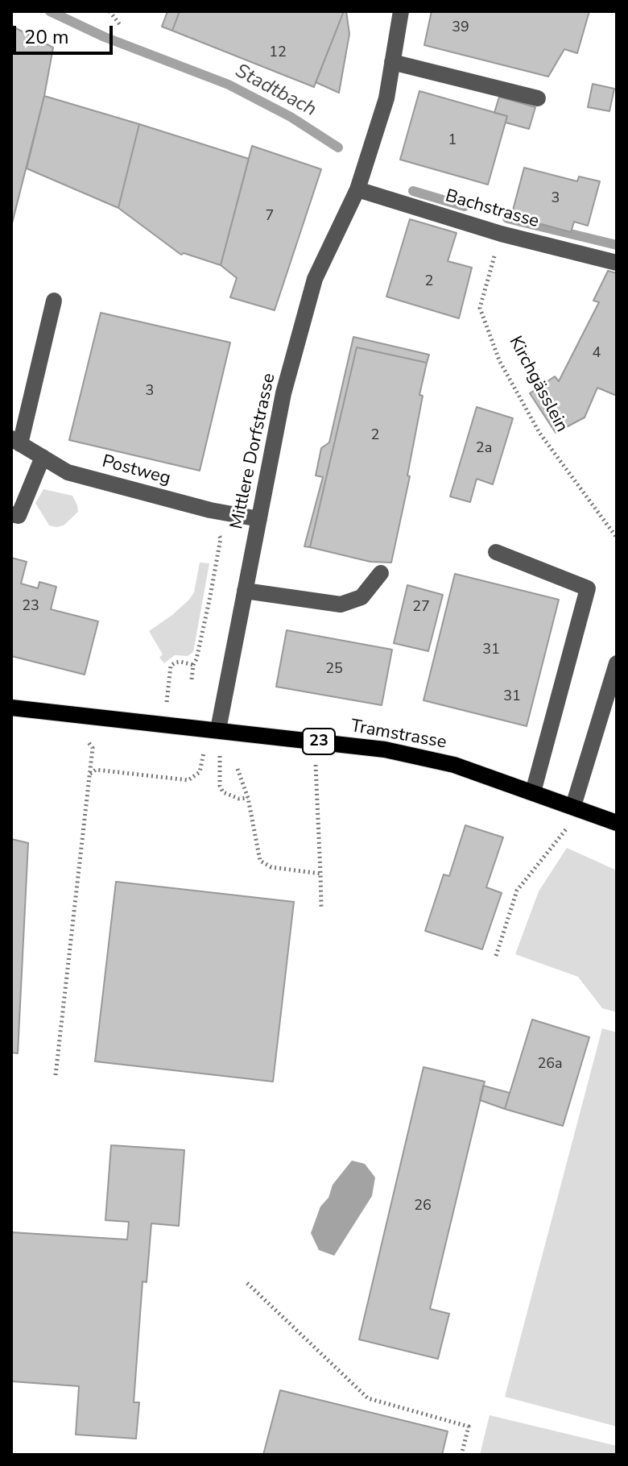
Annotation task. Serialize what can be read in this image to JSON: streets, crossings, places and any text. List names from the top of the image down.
{
  "streets": {
    "main road": ["Tramstrasse", "23"],
    "street": ["Bachstrasse", "Mittlere Dorfstrasse", "Postweg"],
    "path": ["Kirchgässlein"]
  },
  "crossings": [
    ["Bachstrasse", "Kirchgässlein"],
    ["Bachstrasse", "Mittlere Dorfstrasse"],
    ["Mittlere Dorfstrasse", "Postweg"],
    ["Mittlere Dorfstrasse", "Tramstrasse"]
  ],
  "water": ["Stadtbach"],
  "house_numbers": [
    "39",
    "12",
    "1",
    "3",
    "7",
    "2",
    "4",
    "3",
    "2",
    "2a",
    "23",
    "27",
    "31",
    "25",
    "31",
    "26a",
    "26"
  ],
  "scale_bar": "20 m"
}
